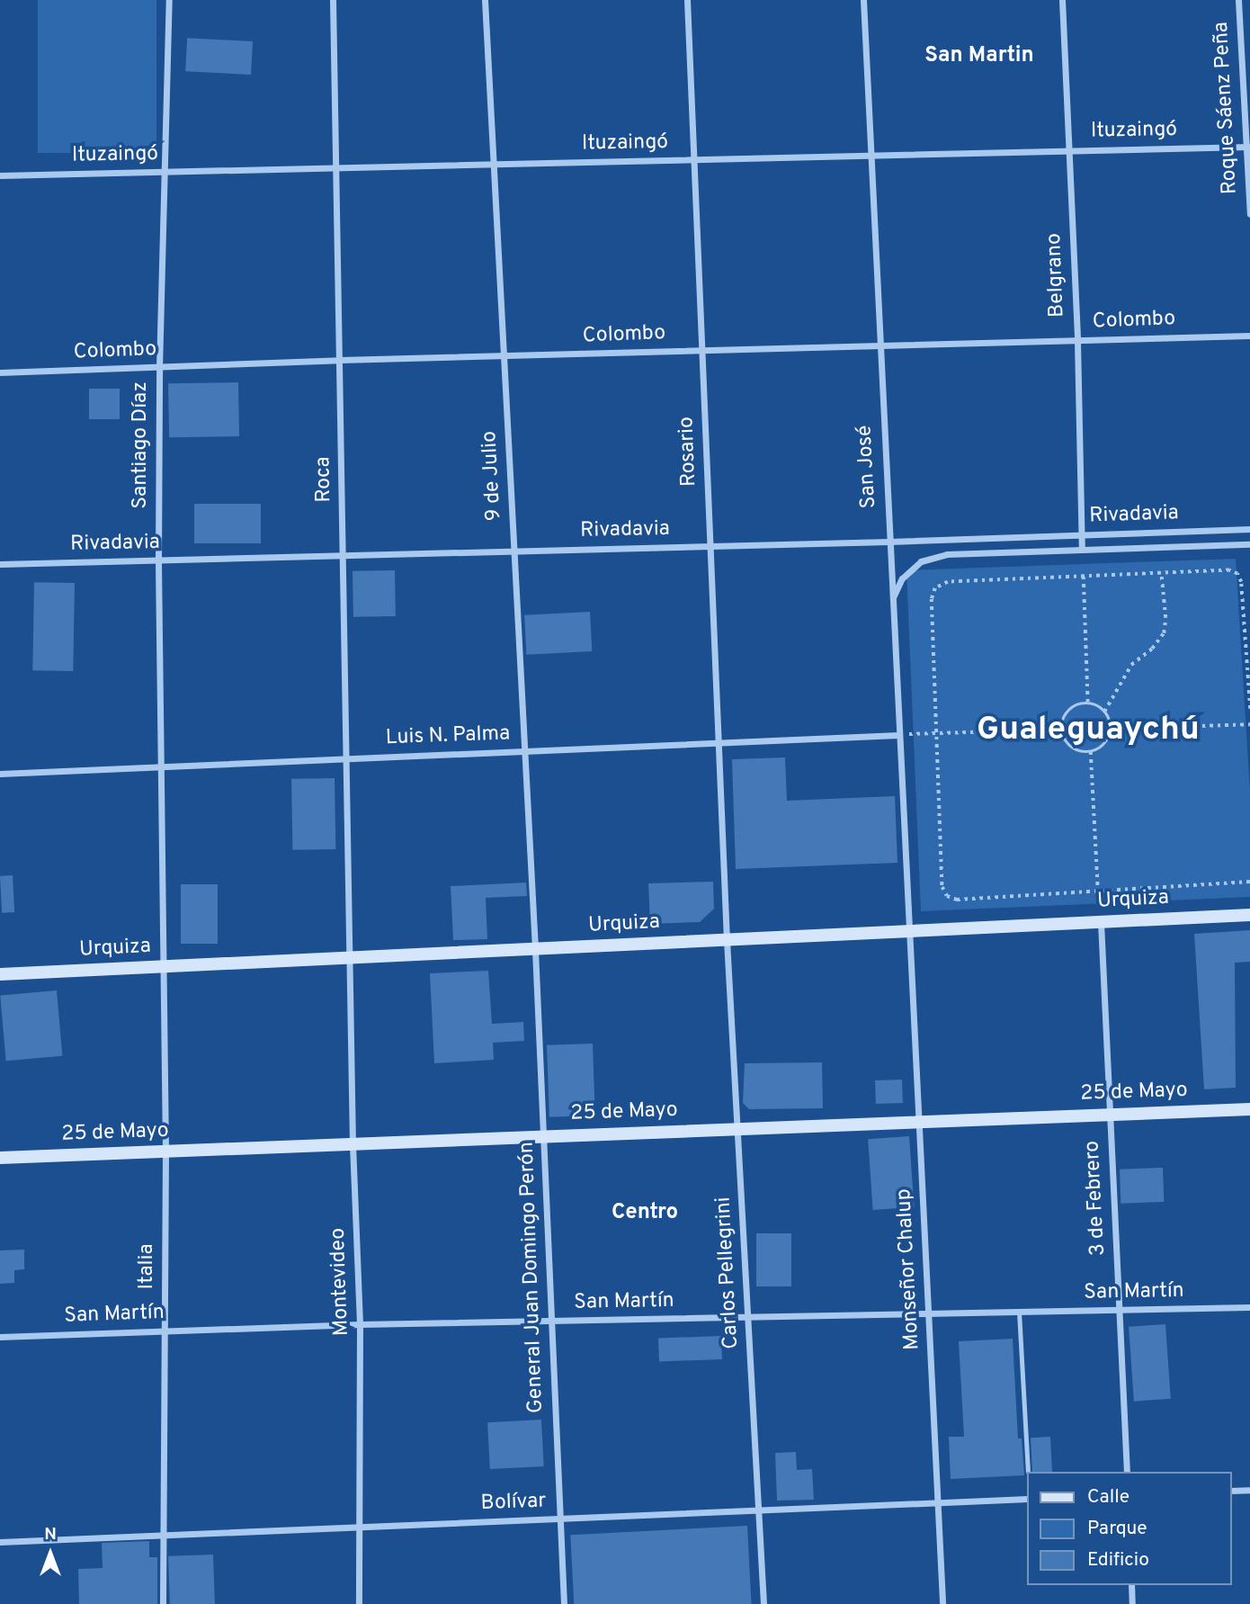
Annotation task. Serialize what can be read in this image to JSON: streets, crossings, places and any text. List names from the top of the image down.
{
  "streets": {
    "street": [
      "Roque Sáenz Peña",
      "Ituzaingó",
      "Belgrano",
      "Colombo",
      "Santiago Díaz",
      "Rosario",
      "San José",
      "9 de Julio",
      "Roca",
      "Rivadavia",
      "Luis N. Palma",
      "Urquiza",
      "25 de Mayo",
      "3 de Febrero",
      "Italia",
      "Monseñor Chalup",
      "Carlos Pellegrini",
      "General Juan Domingo Perón",
      "Montevideo",
      "San Martín",
      "Bolívar"
    ]
  },
  "crossings": [
    ["Roque Sáenz Peña", "Ituzaingó"],
    ["Ituzaingó", "Belgrano"],
    ["Ituzaingó", "Santiago Díaz"],
    ["Ituzaingó", "Rosario"],
    ["Ituzaingó", "San José"],
    ["Ituzaingó", "9 de Julio"],
    ["Ituzaingó", "Roca"],
    ["Belgrano", "Colombo"],
    ["Belgrano", "Rivadavia"],
    ["Colombo", "Santiago Díaz"],
    ["Colombo", "Rosario"],
    ["Colombo", "San José"],
    ["Colombo", "9 de Julio"],
    ["Colombo", "Roca"],
    ["Santiago Díaz", "Rivadavia"],
    ["Santiago Díaz", "Luis N. Palma"],
    ["Santiago Díaz", "Urquiza"],
    ["Santiago Díaz", "Italia"],
    ["Rosario", "Rivadavia"],
    ["Rosario", "Luis N. Palma"],
    ["Rosario", "Urquiza"],
    ["Rosario", "Carlos Pellegrini"],
    ["San José", "Rivadavia"],
    ["San José", "Luis N. Palma"],
    ["San José", "Urquiza"],
    ["San José", "Monseñor Chalup"],
    ["9 de Julio", "Rivadavia"],
    ["9 de Julio", "Luis N. Palma"],
    ["9 de Julio", "Urquiza"],
    ["9 de Julio", "General Juan Domingo Perón"],
    ["Roca", "Rivadavia"],
    ["Roca", "Luis N. Palma"],
    ["Roca", "Urquiza"],
    ["Roca", "Montevideo"],
    ["Urquiza", "3 de Febrero"],
    ["Urquiza", "Italia"],
    ["Urquiza", "Monseñor Chalup"],
    ["Urquiza", "Carlos Pellegrini"],
    ["Urquiza", "General Juan Domingo Perón"],
    ["Urquiza", "Montevideo"],
    ["25 de Mayo", "3 de Febrero"],
    ["25 de Mayo", "Italia"],
    ["25 de Mayo", "Monseñor Chalup"],
    ["25 de Mayo", "Carlos Pellegrini"],
    ["25 de Mayo", "General Juan Domingo Perón"],
    ["25 de Mayo", "Montevideo"],
    ["3 de Febrero", "San Martín"],
    ["Italia", "San Martín"],
    ["Italia", "Bolívar"],
    ["Monseñor Chalup", "San Martín"],
    ["Monseñor Chalup", "Bolívar"],
    ["Carlos Pellegrini", "San Martín"],
    ["Carlos Pellegrini", "Bolívar"],
    ["General Juan Domingo Perón", "San Martín"],
    ["General Juan Domingo Perón", "Bolívar"],
    ["Montevideo", "San Martín"],
    ["Montevideo", "Bolívar"]
  ],
  "districts": ["San Martin", "Gualeguaychú", "Centro"],
  "legend": ["Calle", "Parque", "Edificio"],
  "north": "top"
}
